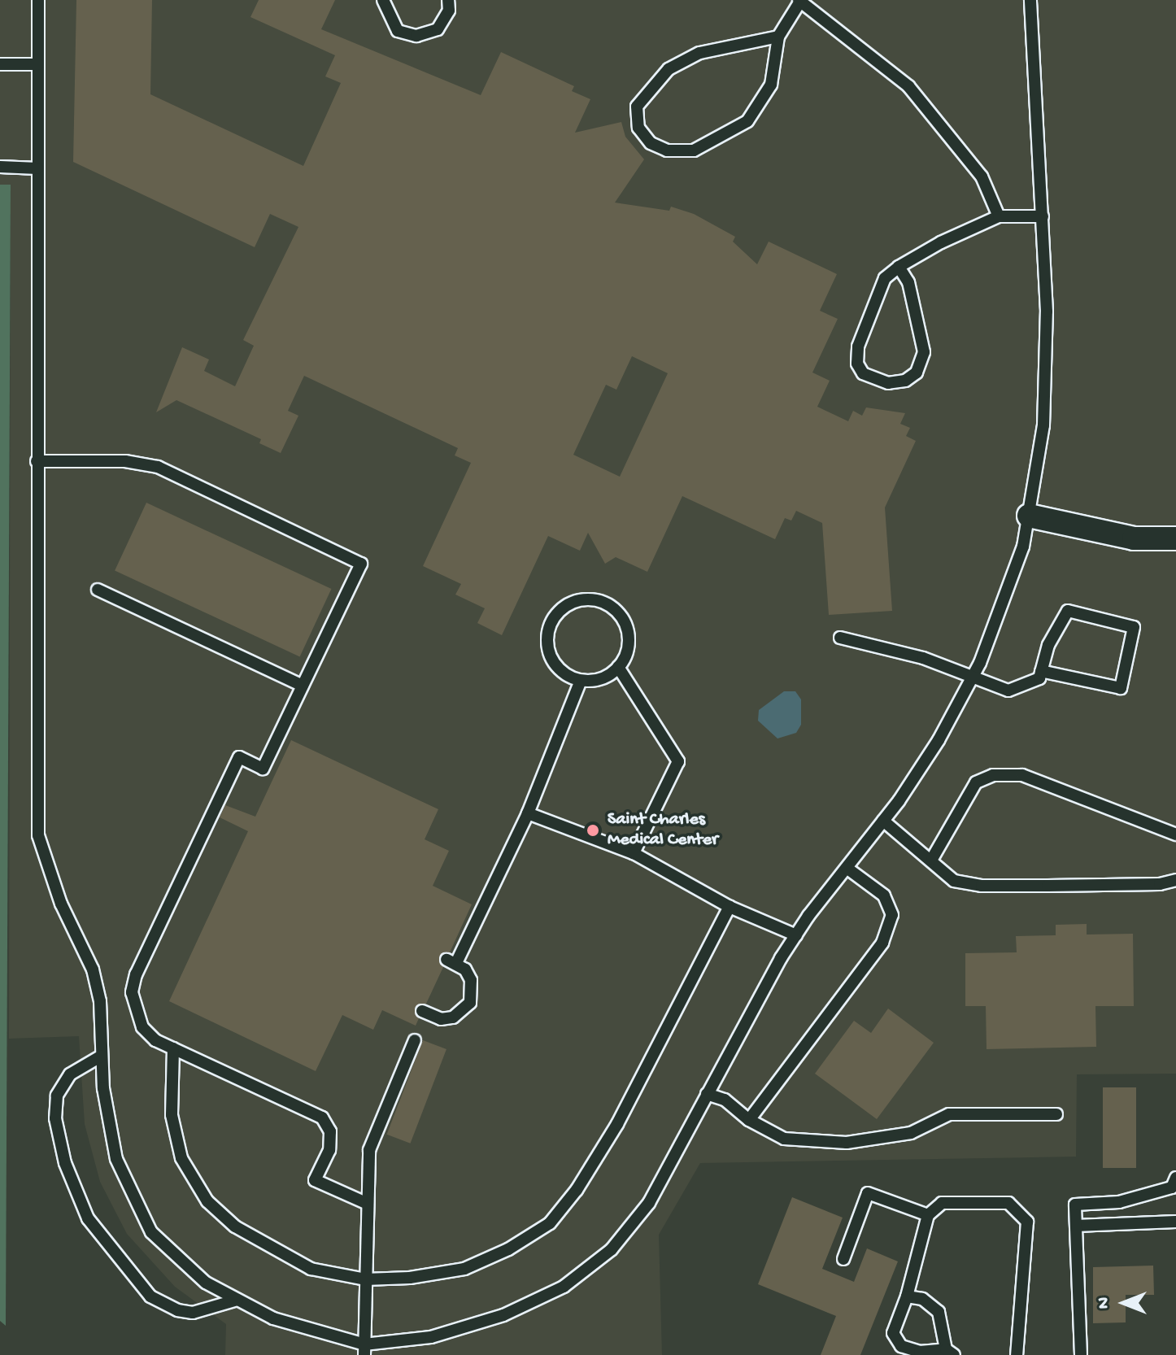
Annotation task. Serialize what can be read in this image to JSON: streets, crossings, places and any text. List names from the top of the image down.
{
  "places": ["Saint Charles Medical Center"],
  "north": "left"
}
